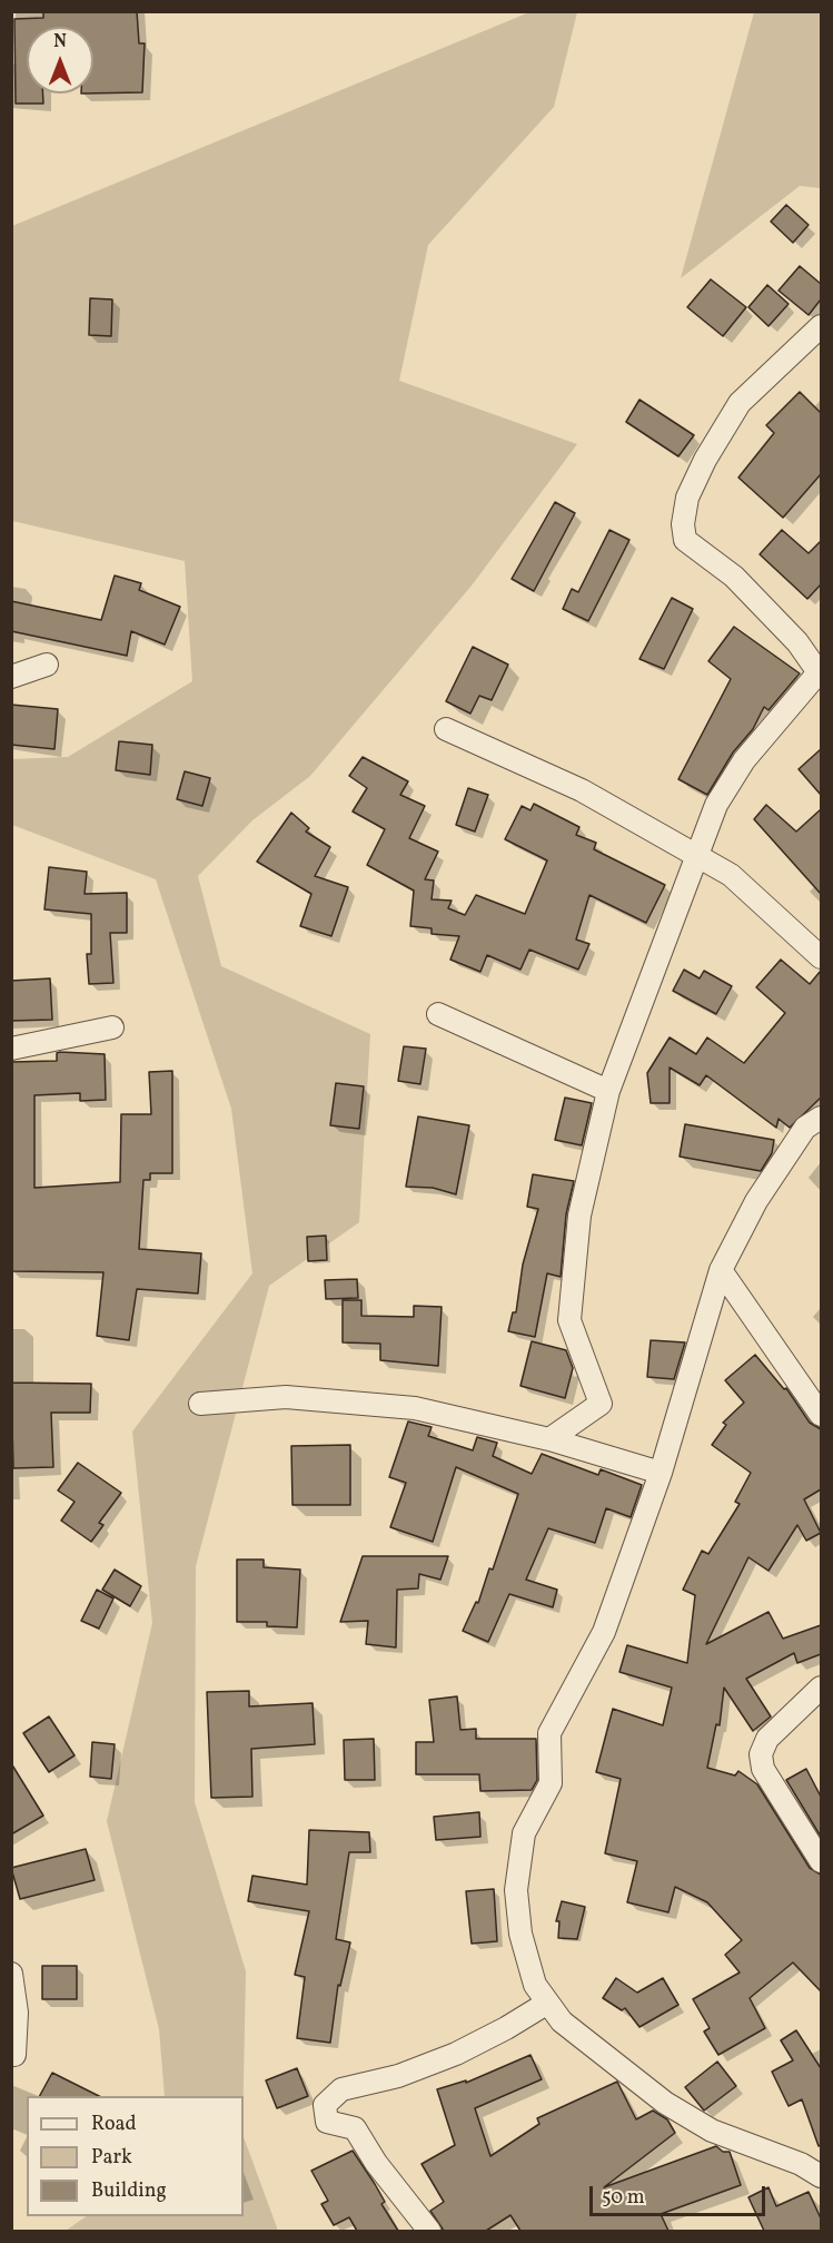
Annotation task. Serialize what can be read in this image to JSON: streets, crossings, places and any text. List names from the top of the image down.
{
  "legend": ["Road", "Park", "Building"],
  "scale_bar": "50 m",
  "north": "top"
}
